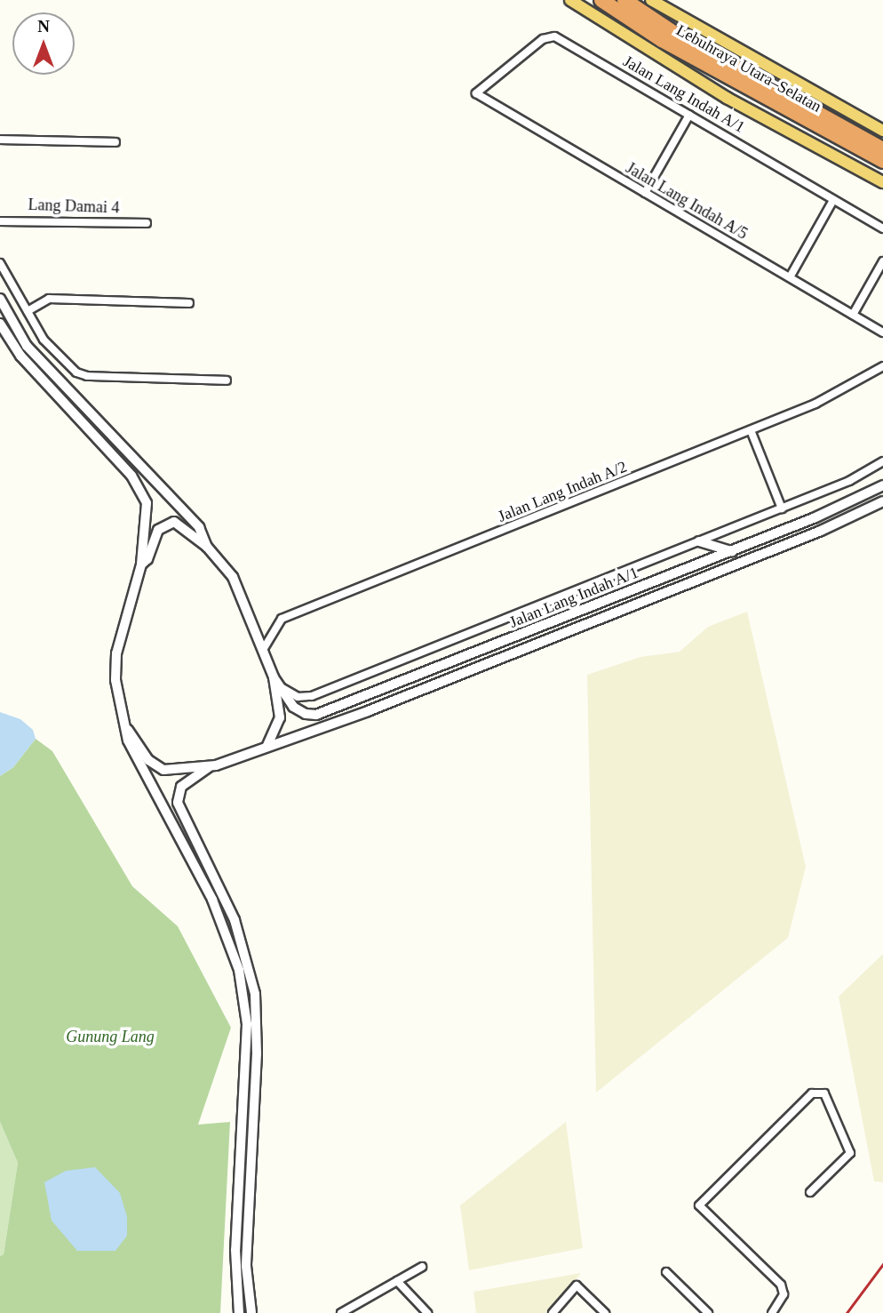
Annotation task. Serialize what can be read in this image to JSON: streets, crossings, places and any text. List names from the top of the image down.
{
  "streets": {
    "highway": ["Lebuhraya Utara–Selatan"],
    "street": [
      "Jalan Lang Indah A/1",
      "Jalan Lang Indah A/5",
      "Lang Damai 4",
      "Jalan Lang Indah A/2"
    ]
  },
  "crossings": [
    ["Jalan Lang Indah A/1", "Jalan Lang Indah A/5"]
  ],
  "parks": ["Gunung Lang"],
  "north": "top"
}
